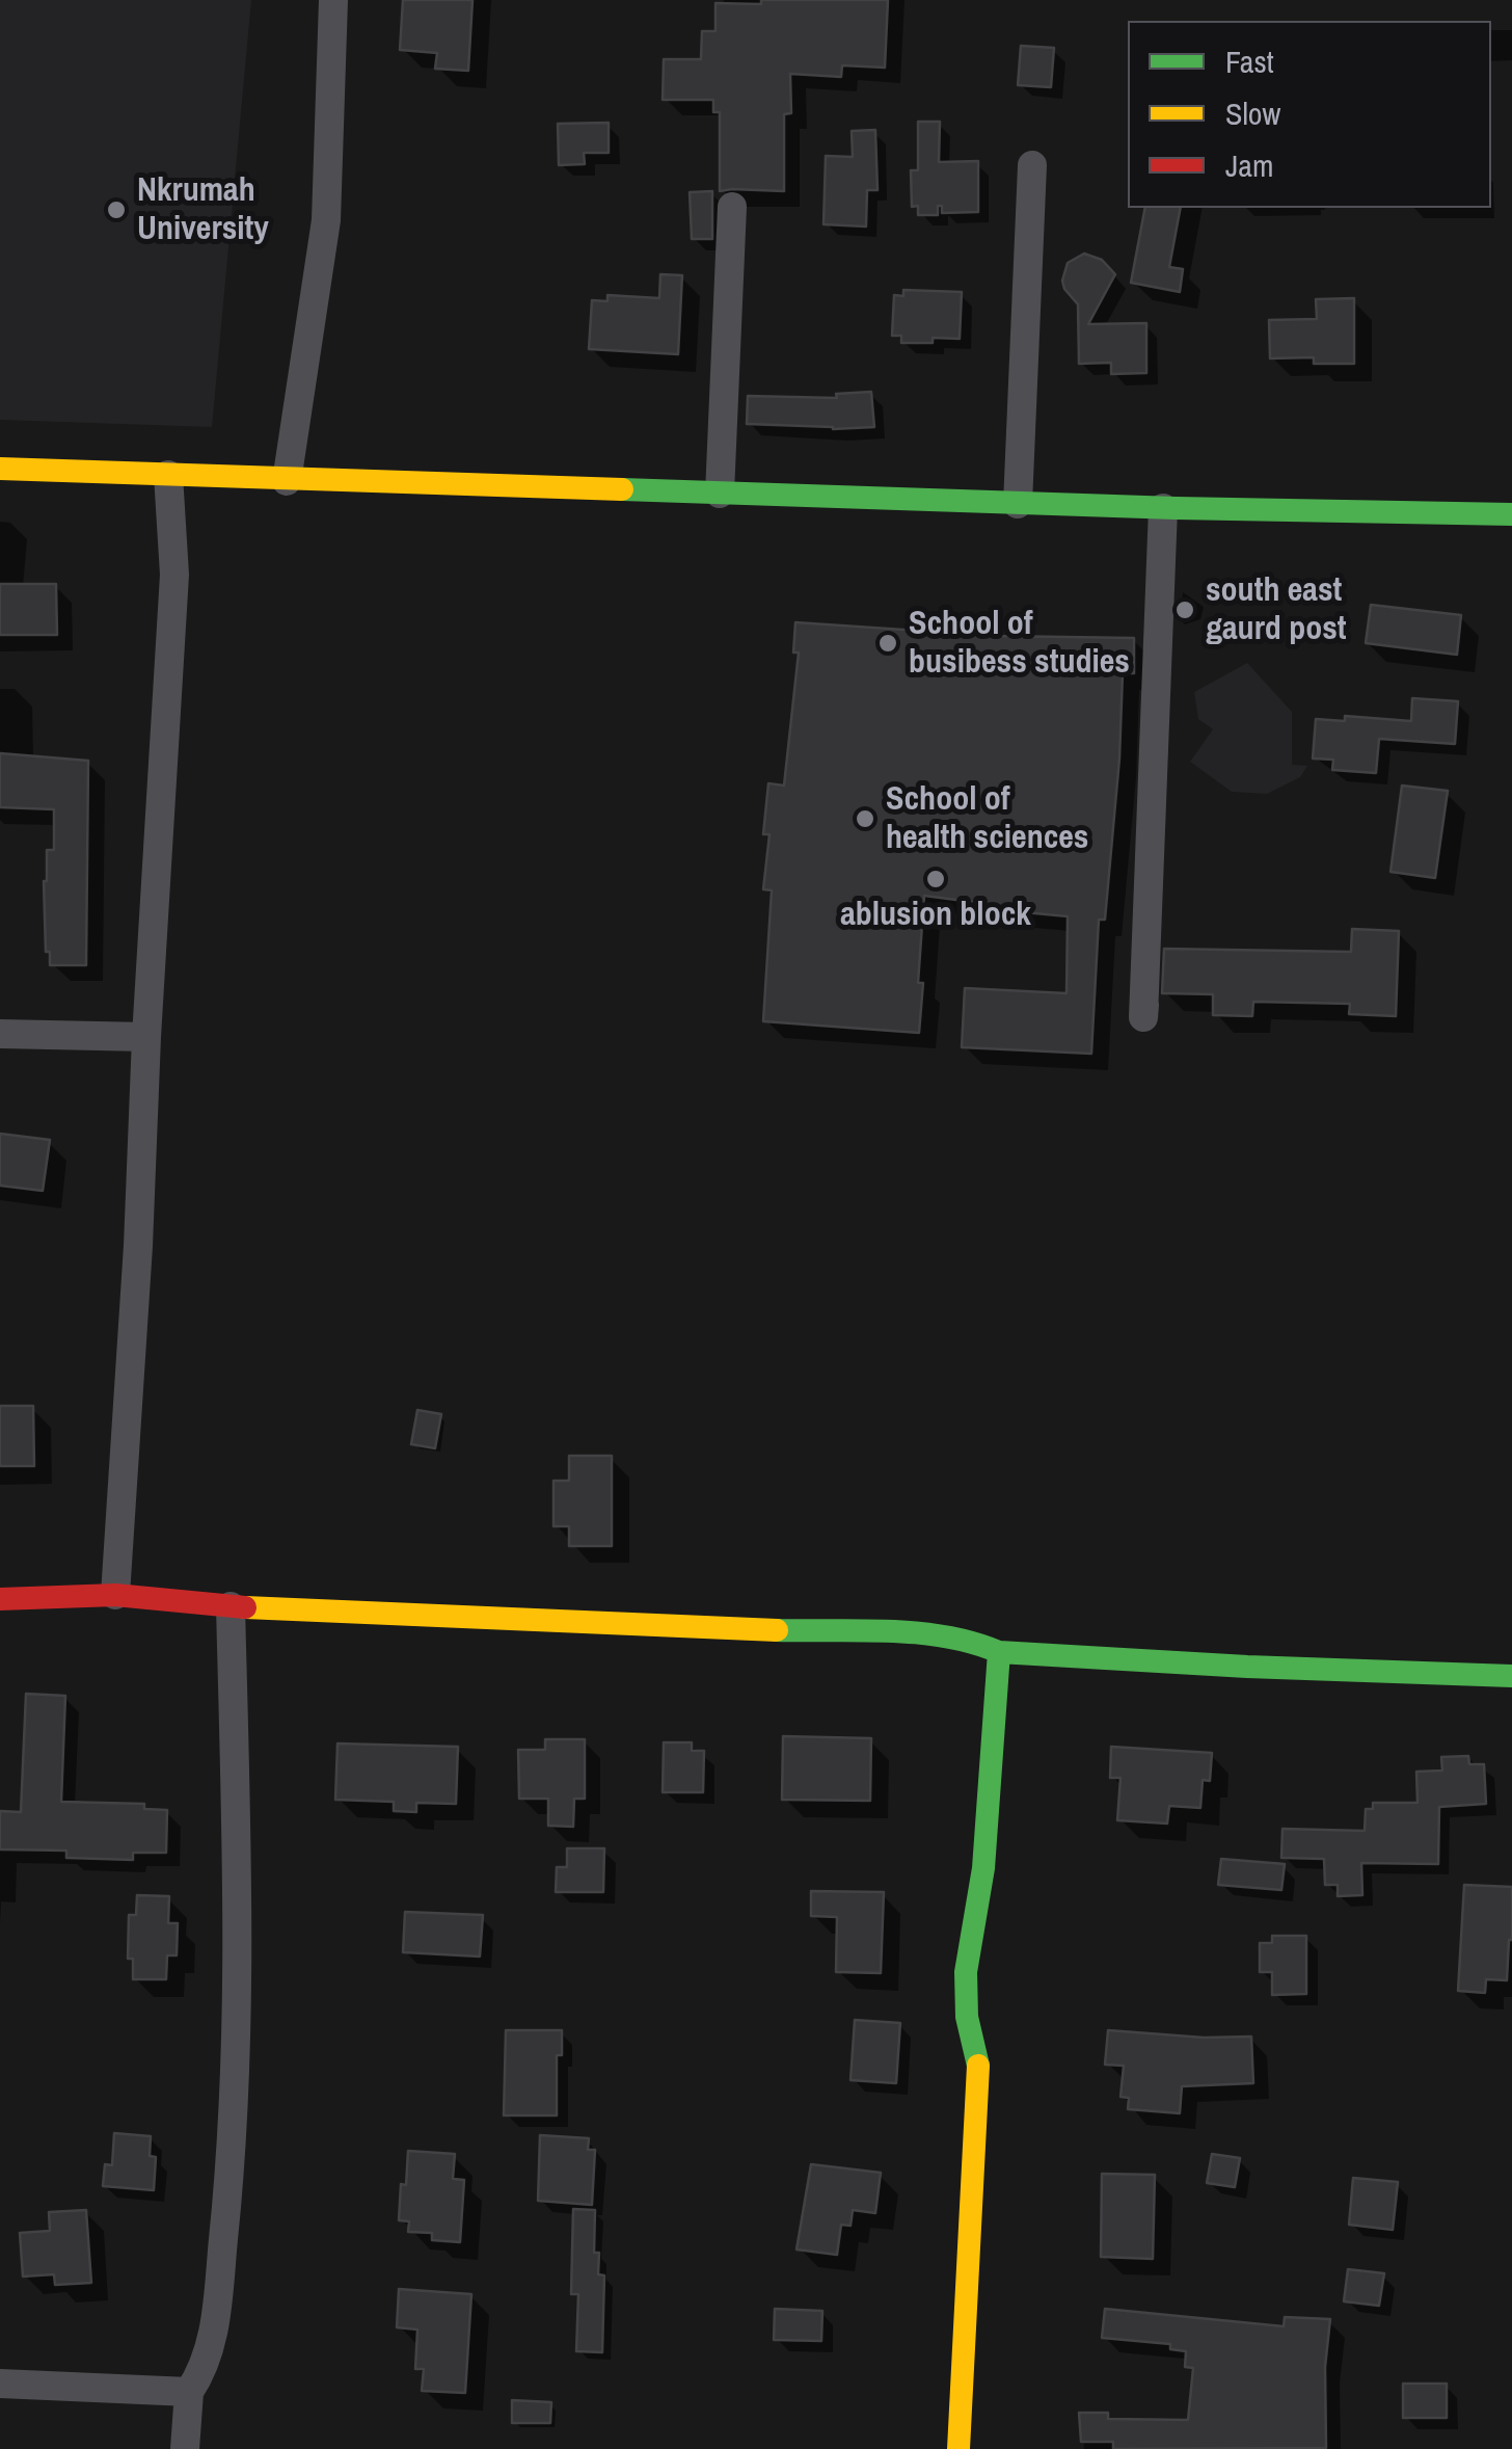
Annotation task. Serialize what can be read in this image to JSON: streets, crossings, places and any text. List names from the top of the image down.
{
  "places": [
    "Nkrumah University",
    "south east gaurd post",
    "School of busibess studies",
    "School of health sciences",
    "ablusion block"
  ],
  "legend": ["Fast", "Slow", "Jam"]
}
